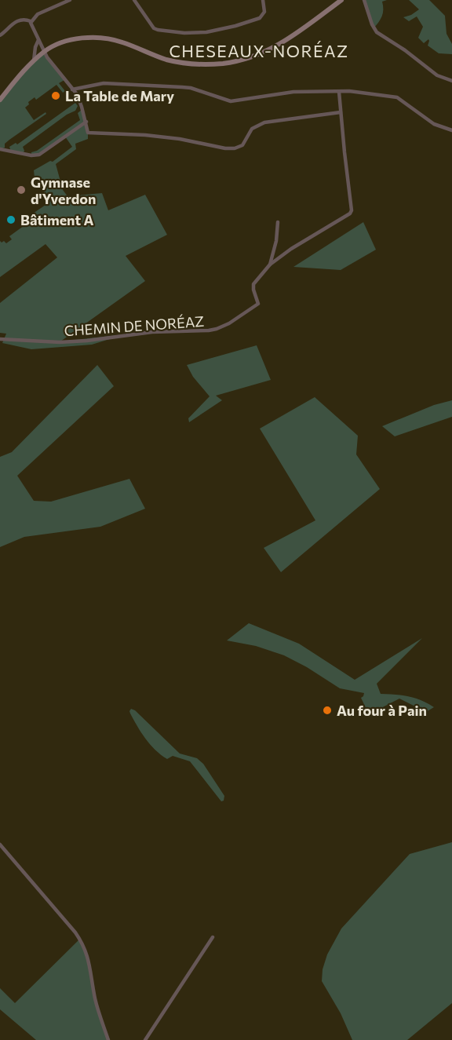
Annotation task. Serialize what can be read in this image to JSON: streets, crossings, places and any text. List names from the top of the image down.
{
  "streets": {
    "street": ["CHEMIN DE NORÉAZ"]
  },
  "districts": ["CHESEAUX-NORÉAZ"],
  "places": [
    "La Table de Mary",
    "Gymnase d'Yverdon",
    "Bâtiment A",
    "Au four à Pain"
  ]
}
